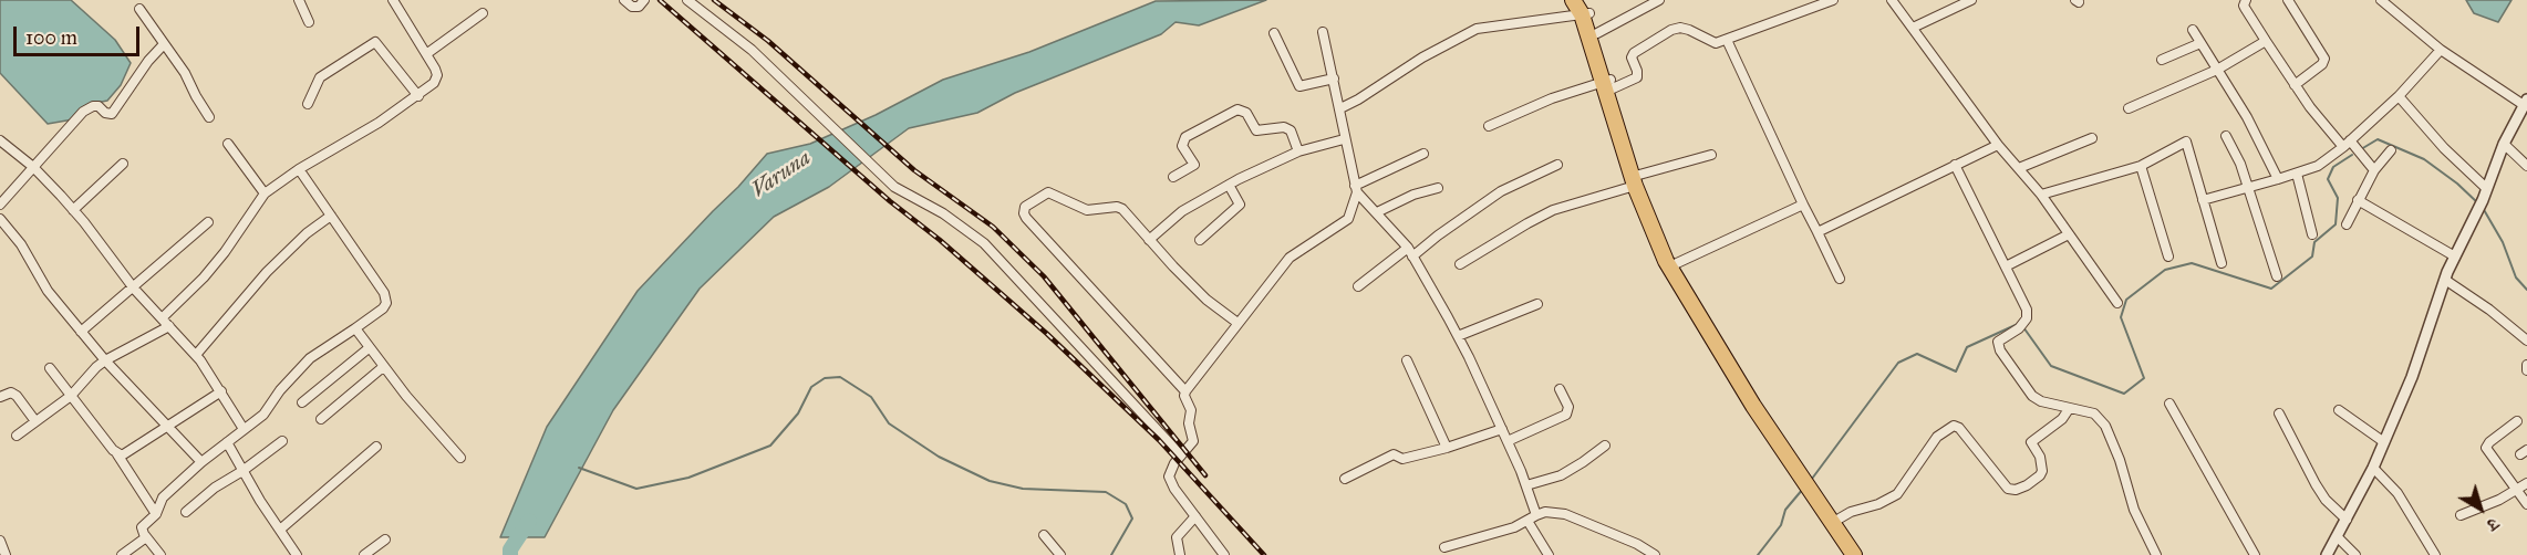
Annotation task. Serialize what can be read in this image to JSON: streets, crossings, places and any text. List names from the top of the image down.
{
  "water": ["Varuna"],
  "scale_bar": "100 m",
  "north": "bottom right"
}
